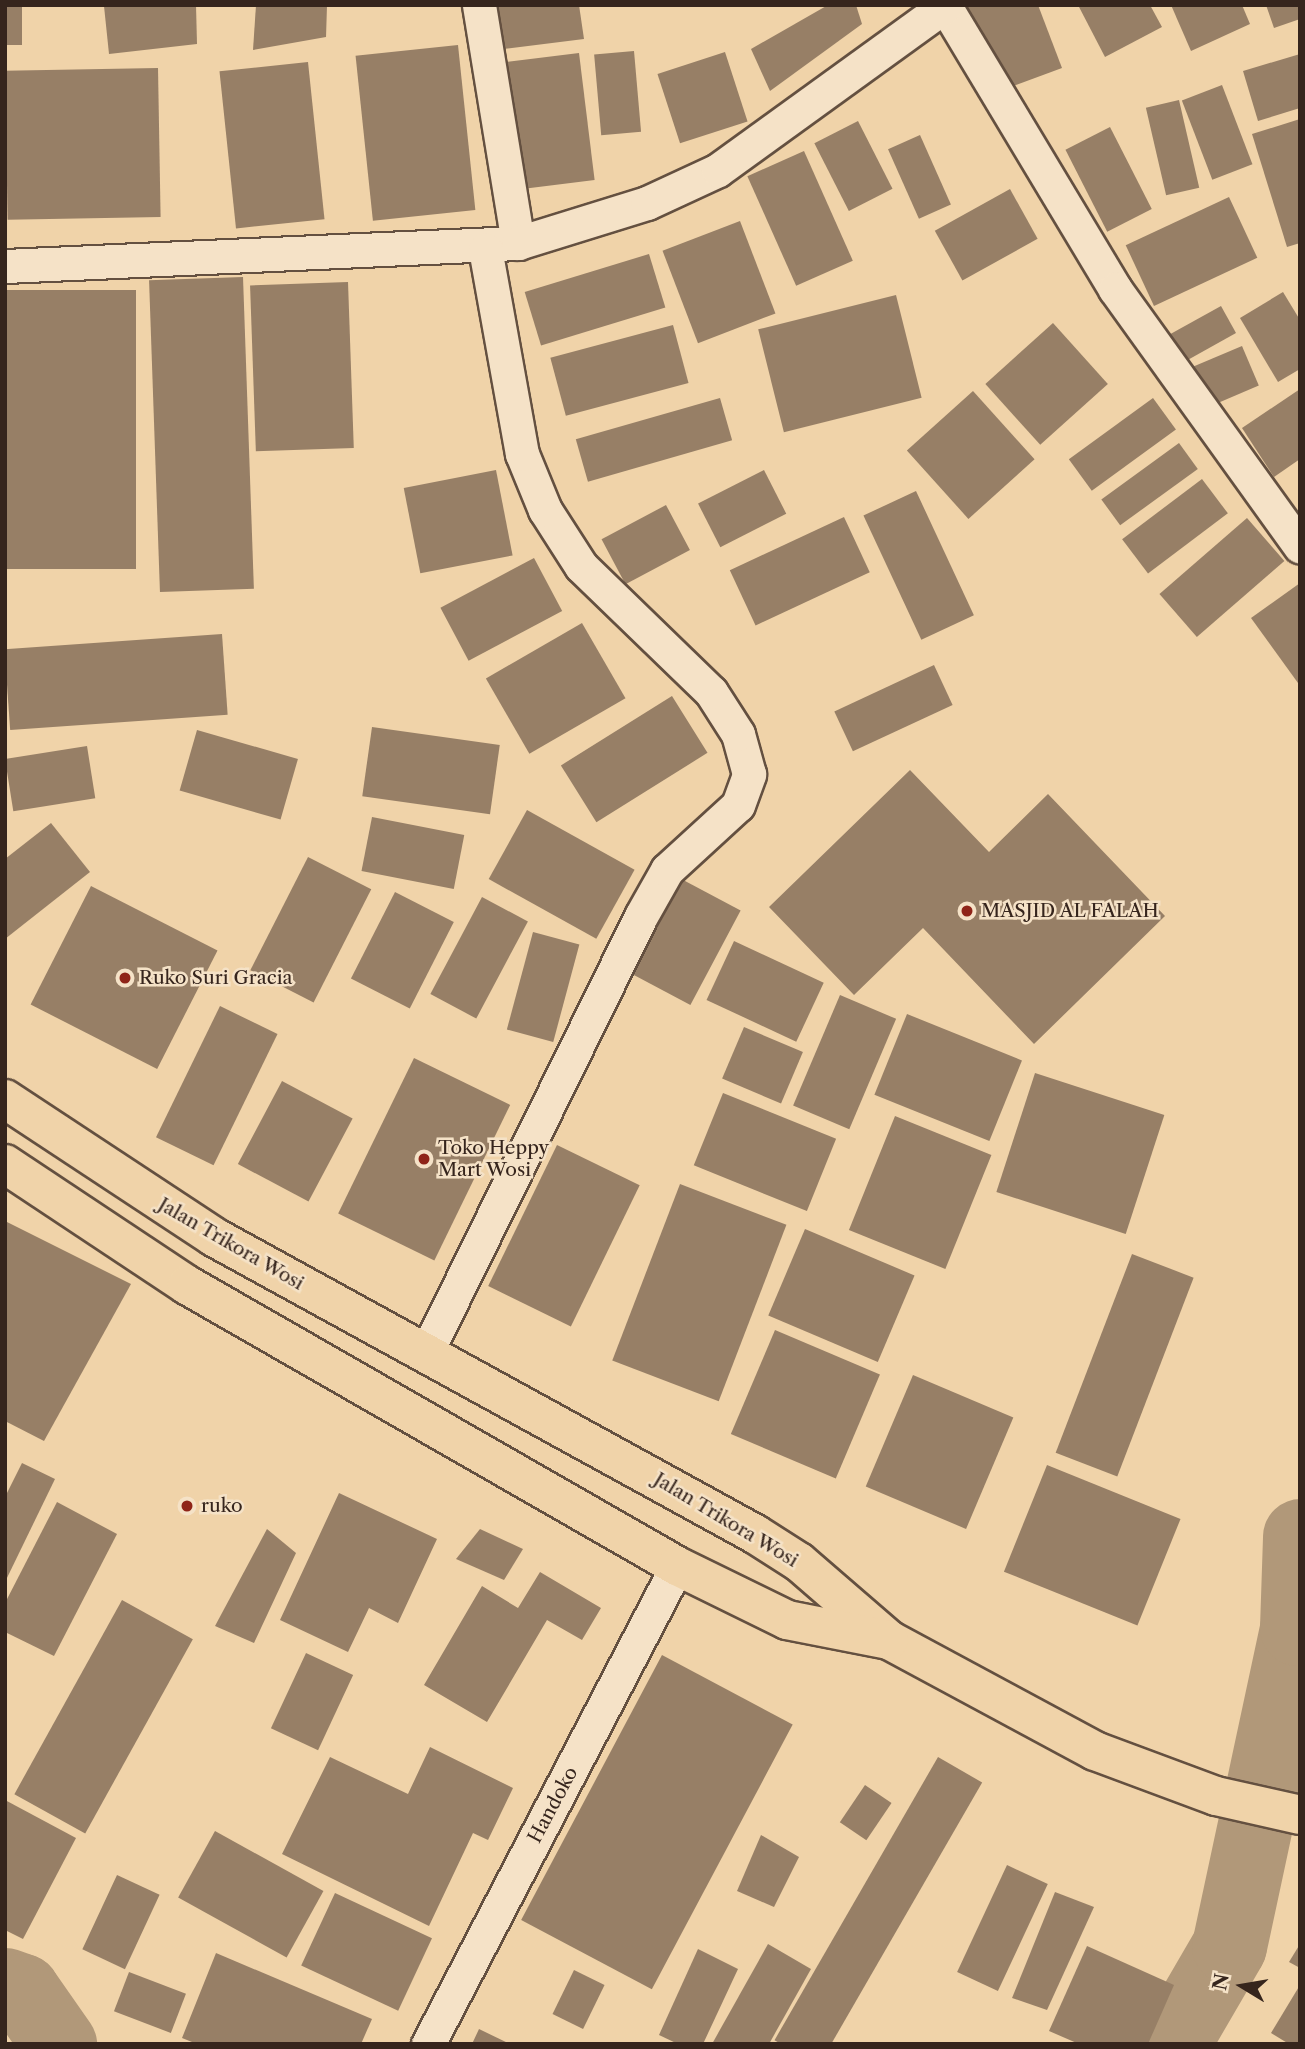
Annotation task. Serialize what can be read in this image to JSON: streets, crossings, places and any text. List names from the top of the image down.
{
  "streets": {
    "highway": ["Jalan Trikora Wosi"],
    "street": ["Handoko"]
  },
  "places": [
    "MASJID AL FALAH",
    "Ruko Suri Gracia",
    "Toko Heppy Mart Wosi",
    "ruko"
  ],
  "north": "left"
}
